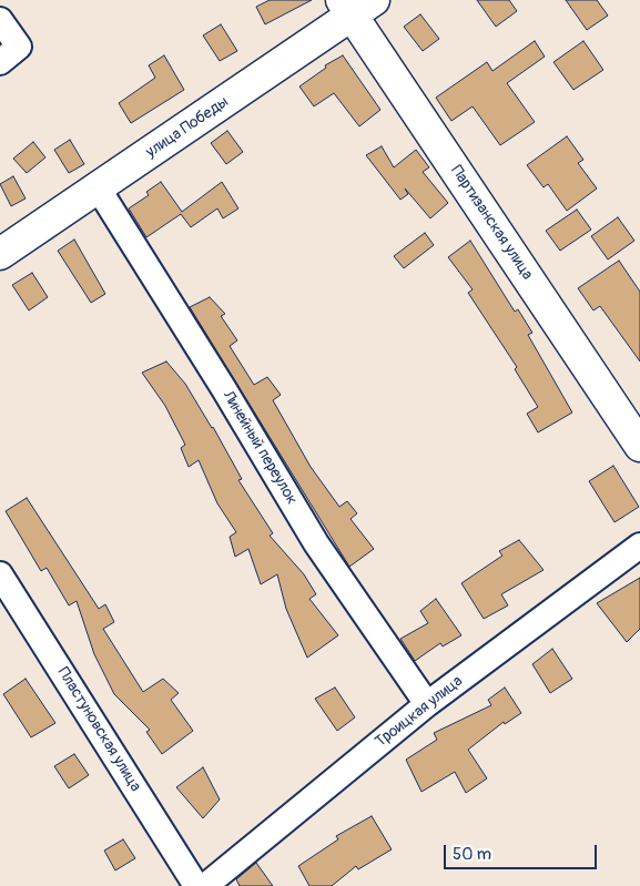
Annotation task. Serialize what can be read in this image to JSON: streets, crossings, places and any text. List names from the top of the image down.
{
  "streets": {
    "street": [
      "улица Победы",
      "Партизанская улица",
      "Линейный переулок",
      "Троицкая улица",
      "Пластуновская улица"
    ]
  },
  "crossings": [
    ["улица Победы", "Партизанская улица"],
    ["улица Победы", "Линейный переулок"],
    ["Линейный переулок", "Троицкая улица"]
  ],
  "scale_bar": "50 m"
}
